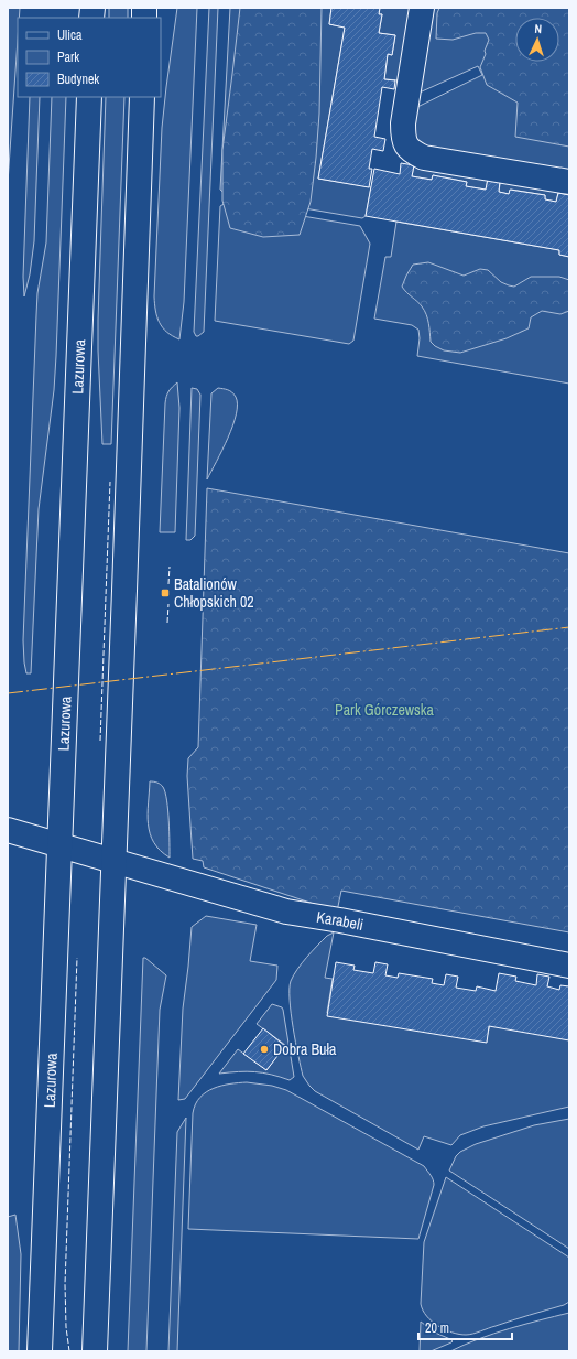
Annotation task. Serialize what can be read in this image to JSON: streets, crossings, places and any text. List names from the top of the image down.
{
  "streets": {
    "main road": ["Lazurowa", "Karabeli"]
  },
  "crossings": [
    ["Lazurowa", "Karabeli"]
  ],
  "parks": ["Park Górczewska"],
  "places": {
    "transit": ["Batalionów Chłopskich 02"],
    "other": ["Dobra Buła"]
  },
  "legend": ["Ulica", "Park", "Budynek"],
  "scale_bar": "20 m",
  "north": "top"
}
